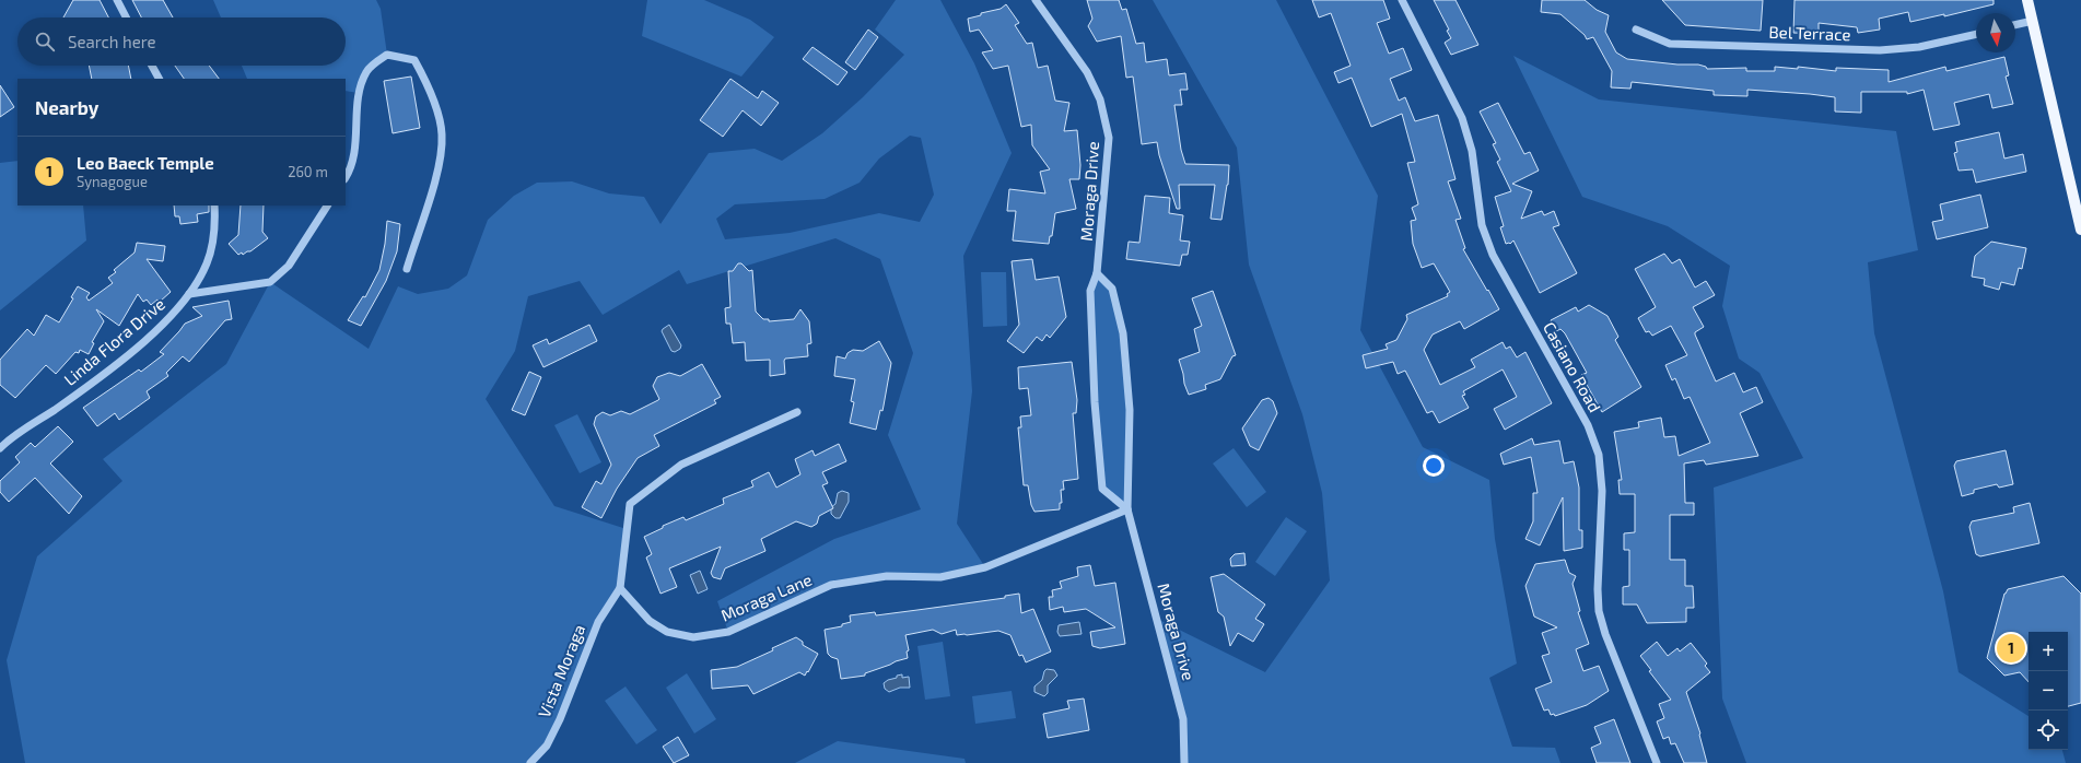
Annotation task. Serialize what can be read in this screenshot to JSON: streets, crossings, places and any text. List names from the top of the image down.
{
  "streets": {
    "street": [
      "Bel Terrace",
      "Moraga Drive",
      "Linda Flora Drive",
      "Casiano Road",
      "Moraga Lane",
      "Vista Moraga"
    ]
  },
  "crossings": [
    ["Moraga Drive", "Moraga Lane"],
    ["Moraga Lane", "Vista Moraga"]
  ],
  "north": "bottom",
  "page": {
    "search": "Search here",
    "heading": "Nearby",
    "list": [
      {
        "mark": "1",
        "name": "Leo Baeck Temple",
        "note": "Synagogue",
        "value": "260 m"
      }
    ],
    "map_buttons": ["+", "−"],
    "pins": "1"
  }
}
